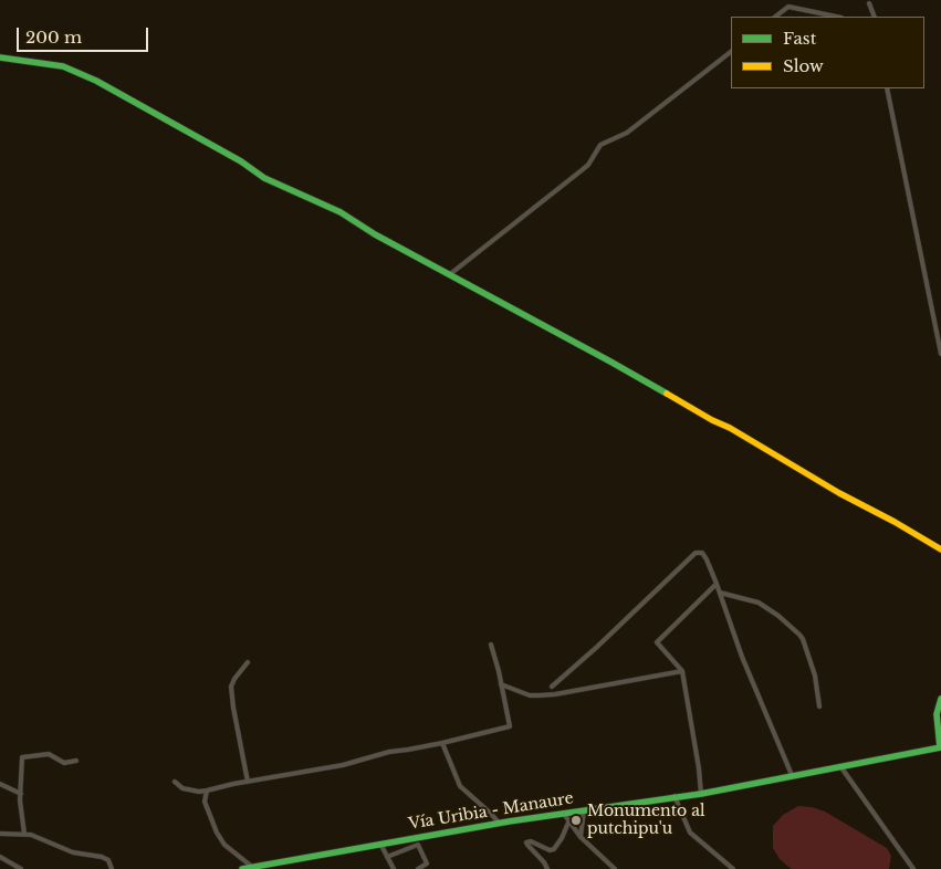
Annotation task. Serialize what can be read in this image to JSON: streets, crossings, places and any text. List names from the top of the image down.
{
  "streets": {
    "street": ["Vía Uribia - Manaure"]
  },
  "places": ["Monumento al putchipu'u"],
  "legend": ["Fast", "Slow"],
  "scale_bar": "200 m"
}
